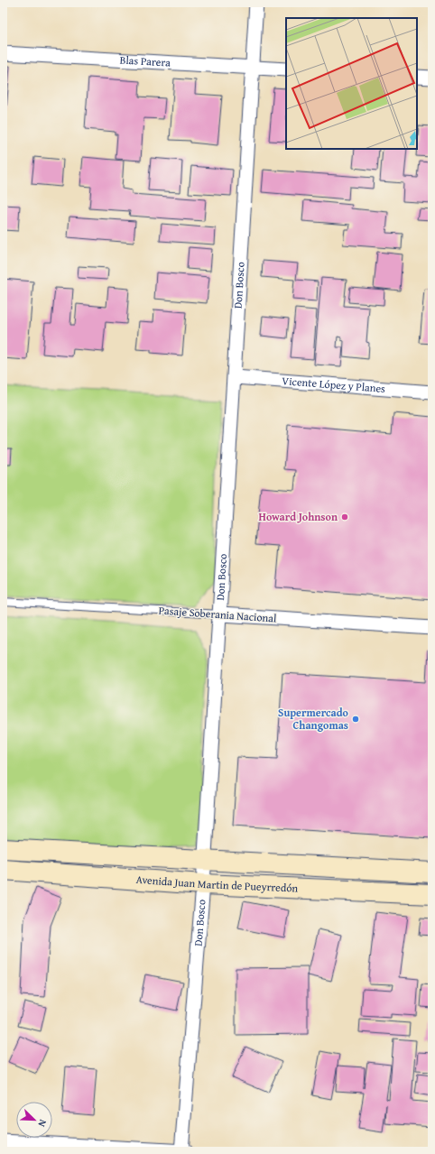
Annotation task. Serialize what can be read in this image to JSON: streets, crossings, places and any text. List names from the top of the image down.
{
  "streets": {
    "main road": ["Avenida Juan Martin de Pueyrredón"],
    "street": [
      "Blas Parera",
      "Don Bosco",
      "Vicente López y Planes",
      "Pasaje Soberania Nacional"
    ]
  },
  "crossings": [
    ["Blas Parera", "Don Bosco"],
    ["Don Bosco", "Vicente López y Planes"],
    ["Don Bosco", "Pasaje Soberania Nacional"],
    ["Don Bosco", "Avenida Juan Martin de Pueyrredón"]
  ],
  "places": ["Howard Johnson", "Supermercado Changomas"],
  "north": "bottom right"
}
